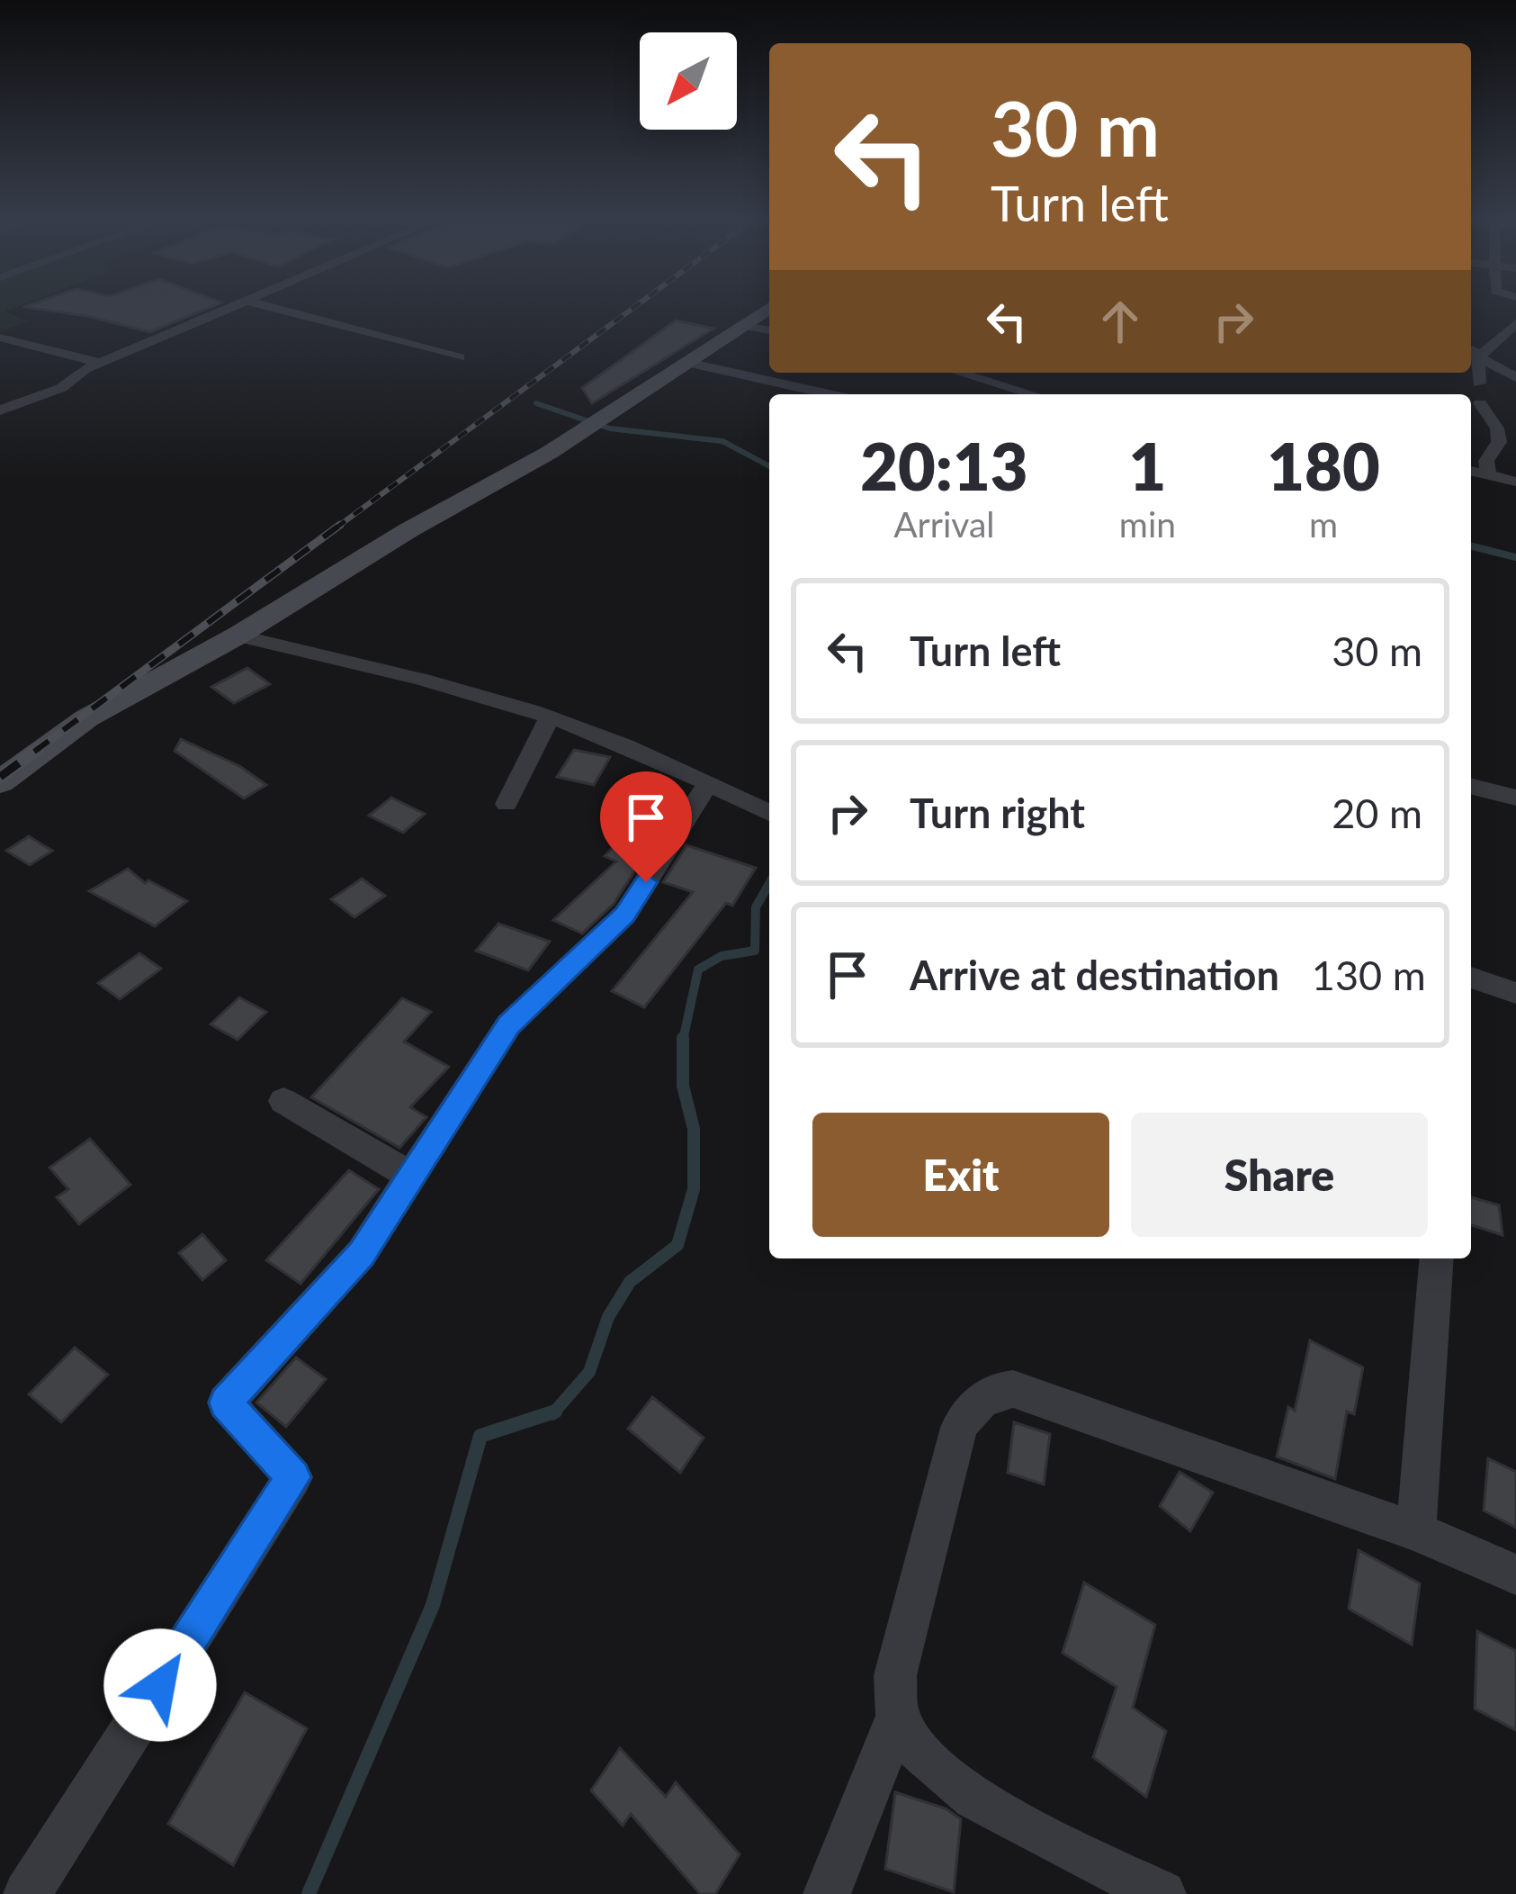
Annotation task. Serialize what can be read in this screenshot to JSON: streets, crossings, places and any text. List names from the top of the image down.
{
  "north": "bottom left",
  "page": {
    "turn": ["30 m", "Turn left"],
    "eta": [
      "20:13",
      "Arrival",
      "1",
      "min",
      "180",
      "m"
    ],
    "list": [
      {
        "name": "Turn left",
        "value": "30 m"
      },
      {
        "name": "Turn right",
        "value": "20 m"
      },
      {
        "name": "Arrive at destination",
        "value": "130 m"
      }
    ],
    "buttons": ["Exit", "Share"]
  }
}
